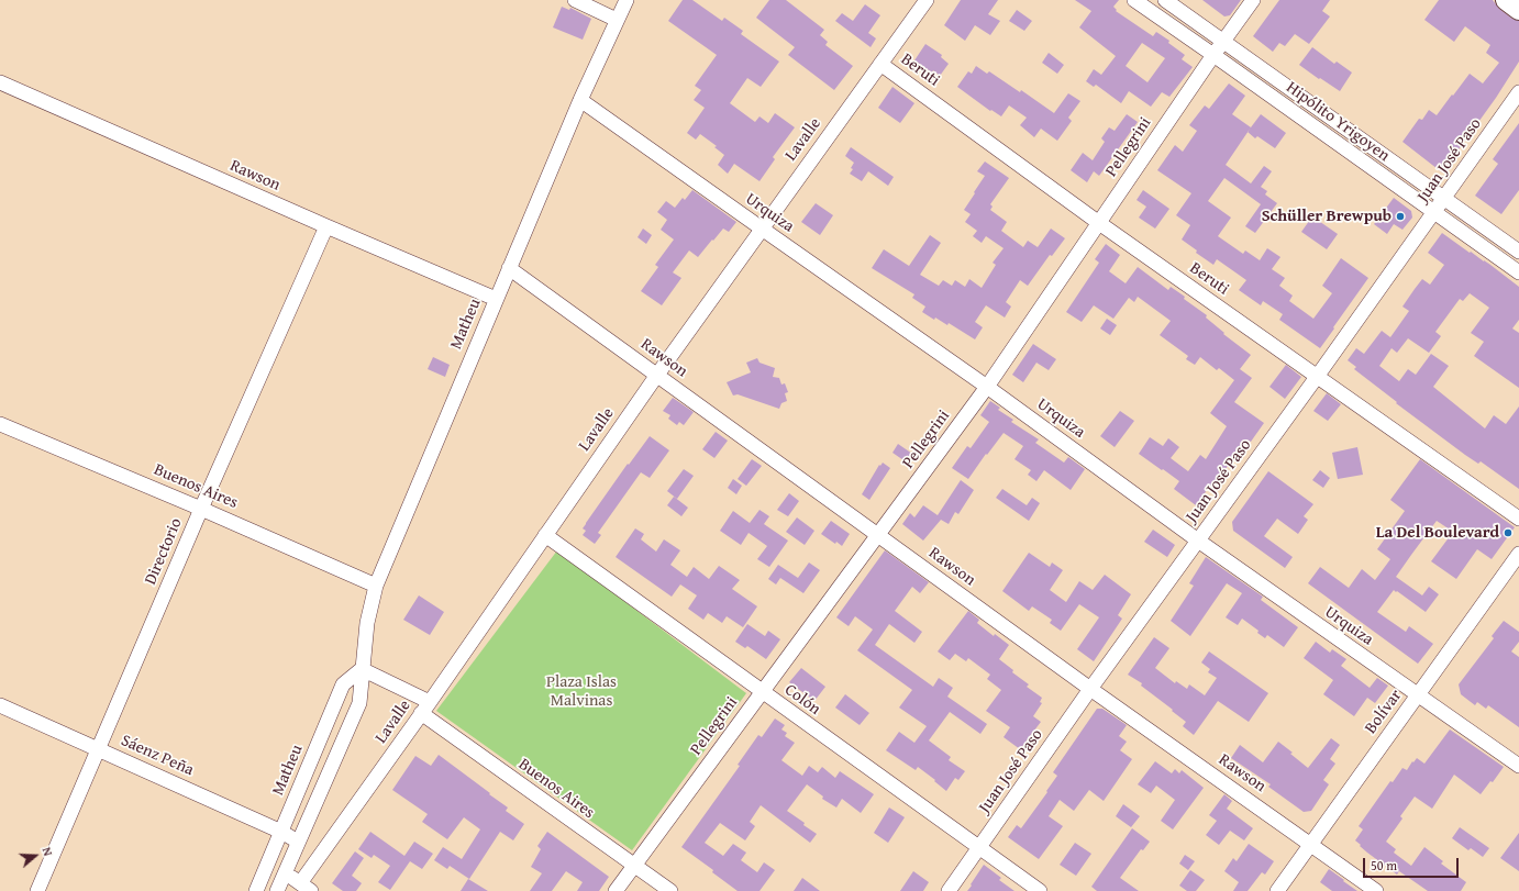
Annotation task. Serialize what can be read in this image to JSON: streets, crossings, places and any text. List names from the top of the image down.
{
  "streets": {
    "street": [
      "Beruti",
      "Hipólito Yrigoyen",
      "Lavalle",
      "Pellegrini",
      "Juan José Paso",
      "Rawson",
      "Urquiza",
      "Matheu",
      "Buenos Aires",
      "Directorio",
      "Colón",
      "Bolívar",
      "Sáenz Peña"
    ]
  },
  "crossings": [
    ["Beruti", "Lavalle"],
    ["Beruti", "Pellegrini"],
    ["Beruti", "Juan José Paso"],
    ["Hipólito Yrigoyen", "Pellegrini"],
    ["Hipólito Yrigoyen", "Juan José Paso"],
    ["Lavalle", "Rawson"],
    ["Lavalle", "Urquiza"],
    ["Lavalle", "Buenos Aires"],
    ["Lavalle", "Colón"],
    ["Pellegrini", "Rawson"],
    ["Pellegrini", "Urquiza"],
    ["Pellegrini", "Buenos Aires"],
    ["Pellegrini", "Colón"],
    ["Juan José Paso", "Rawson"],
    ["Juan José Paso", "Urquiza"],
    ["Juan José Paso", "Colón"],
    ["Rawson", "Matheu"],
    ["Rawson", "Directorio"],
    ["Rawson", "Bolívar"],
    ["Urquiza", "Matheu"],
    ["Urquiza", "Bolívar"],
    ["Matheu", "Buenos Aires"],
    ["Matheu", "Sáenz Peña"],
    ["Buenos Aires", "Directorio"],
    ["Directorio", "Sáenz Peña"]
  ],
  "parks": ["Plaza Islas Malvinas"],
  "places": ["Schüller Brewpub", "La Del Boulevard"],
  "scale_bar": "50 m",
  "north": "right"
}
